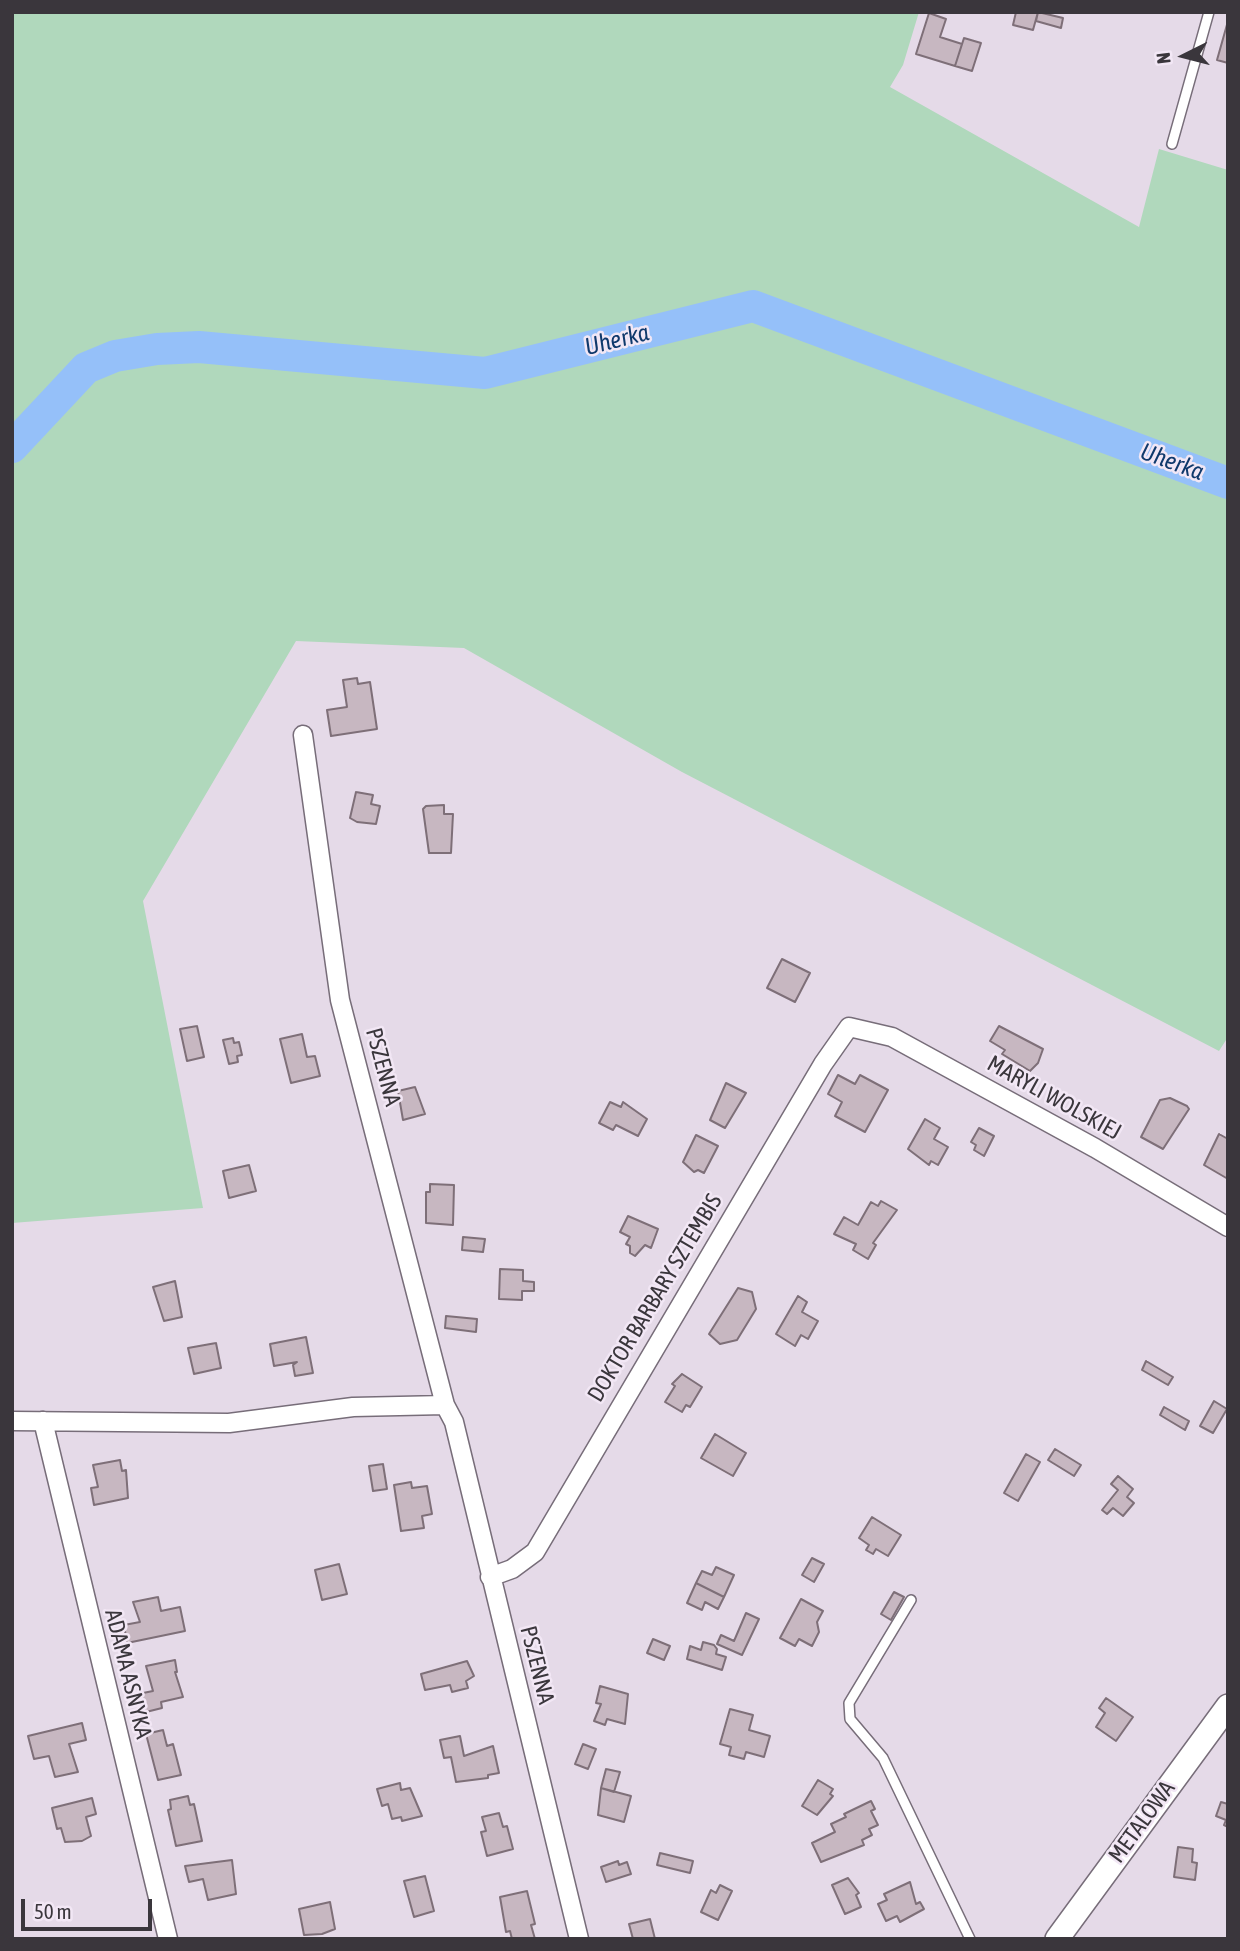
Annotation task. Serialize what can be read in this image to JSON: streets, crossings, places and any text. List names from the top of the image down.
{
  "streets": {
    "street": [
      "PSZENNA",
      "MARYLI WOLSKIEJ",
      "DOKTOR BARBARY SZTEMBIS",
      "ADAMA ASNYKA",
      "METALOWA"
    ]
  },
  "crossings": [
    ["PSZENNA", "DOKTOR BARBARY SZTEMBIS"],
    ["MARYLI WOLSKIEJ", "DOKTOR BARBARY SZTEMBIS"]
  ],
  "water": ["Uherka"],
  "scale_bar": "50 m",
  "north": "left"
}
